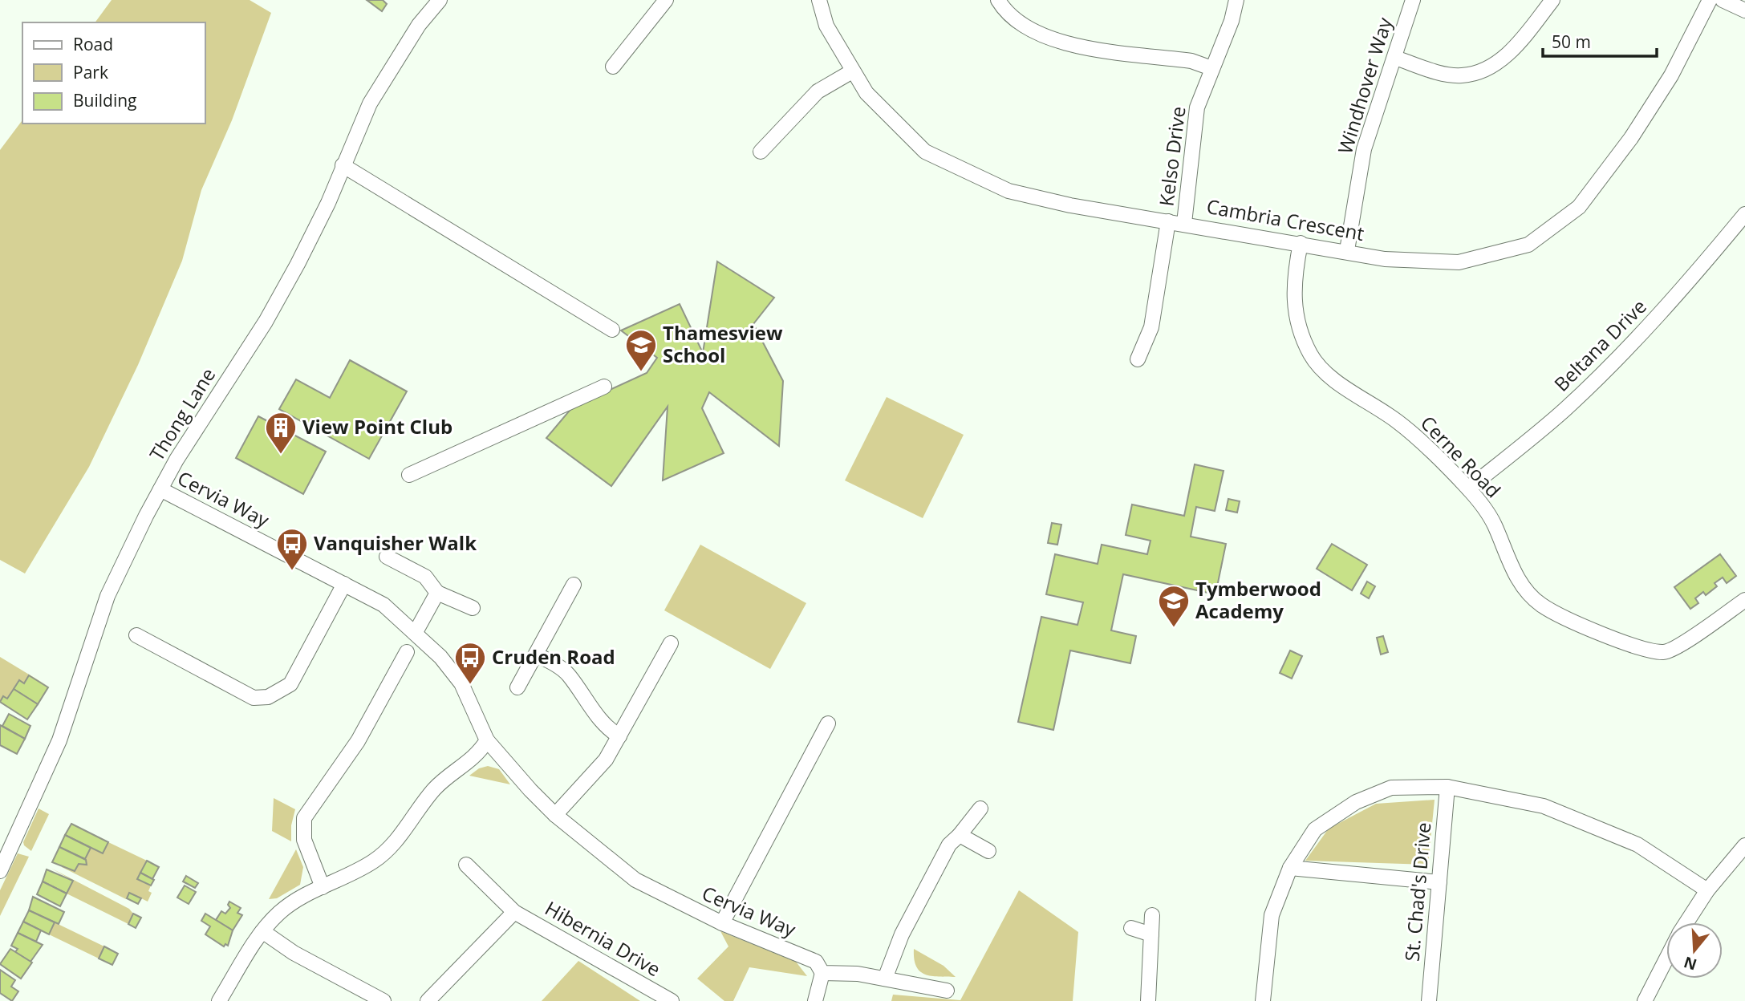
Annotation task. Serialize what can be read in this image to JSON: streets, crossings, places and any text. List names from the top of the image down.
{
  "streets": {
    "street": [
      "Windhover Way",
      "Kelso Drive",
      "Cambria Crescent",
      "Beltana Drive",
      "Thong Lane",
      "Cerne Road",
      "Cervia Way",
      "St. Chad's Drive",
      "Hibernia Drive"
    ]
  },
  "crossings": [
    ["Windhover Way", "Cambria Crescent"],
    ["Kelso Drive", "Cambria Crescent"],
    ["Cambria Crescent", "Cerne Road"],
    ["Beltana Drive", "Cerne Road"],
    ["Thong Lane", "Cervia Way"]
  ],
  "places": {
    "school or university": ["Thamesview School", "Tymberwood Academy"],
    "building": ["View Point Club"],
    "bus stop": ["Vanquisher Walk", "Cruden Road"]
  },
  "legend": ["Road", "Park", "Building"],
  "scale_bar": "50 m",
  "north": "bottom"
}
